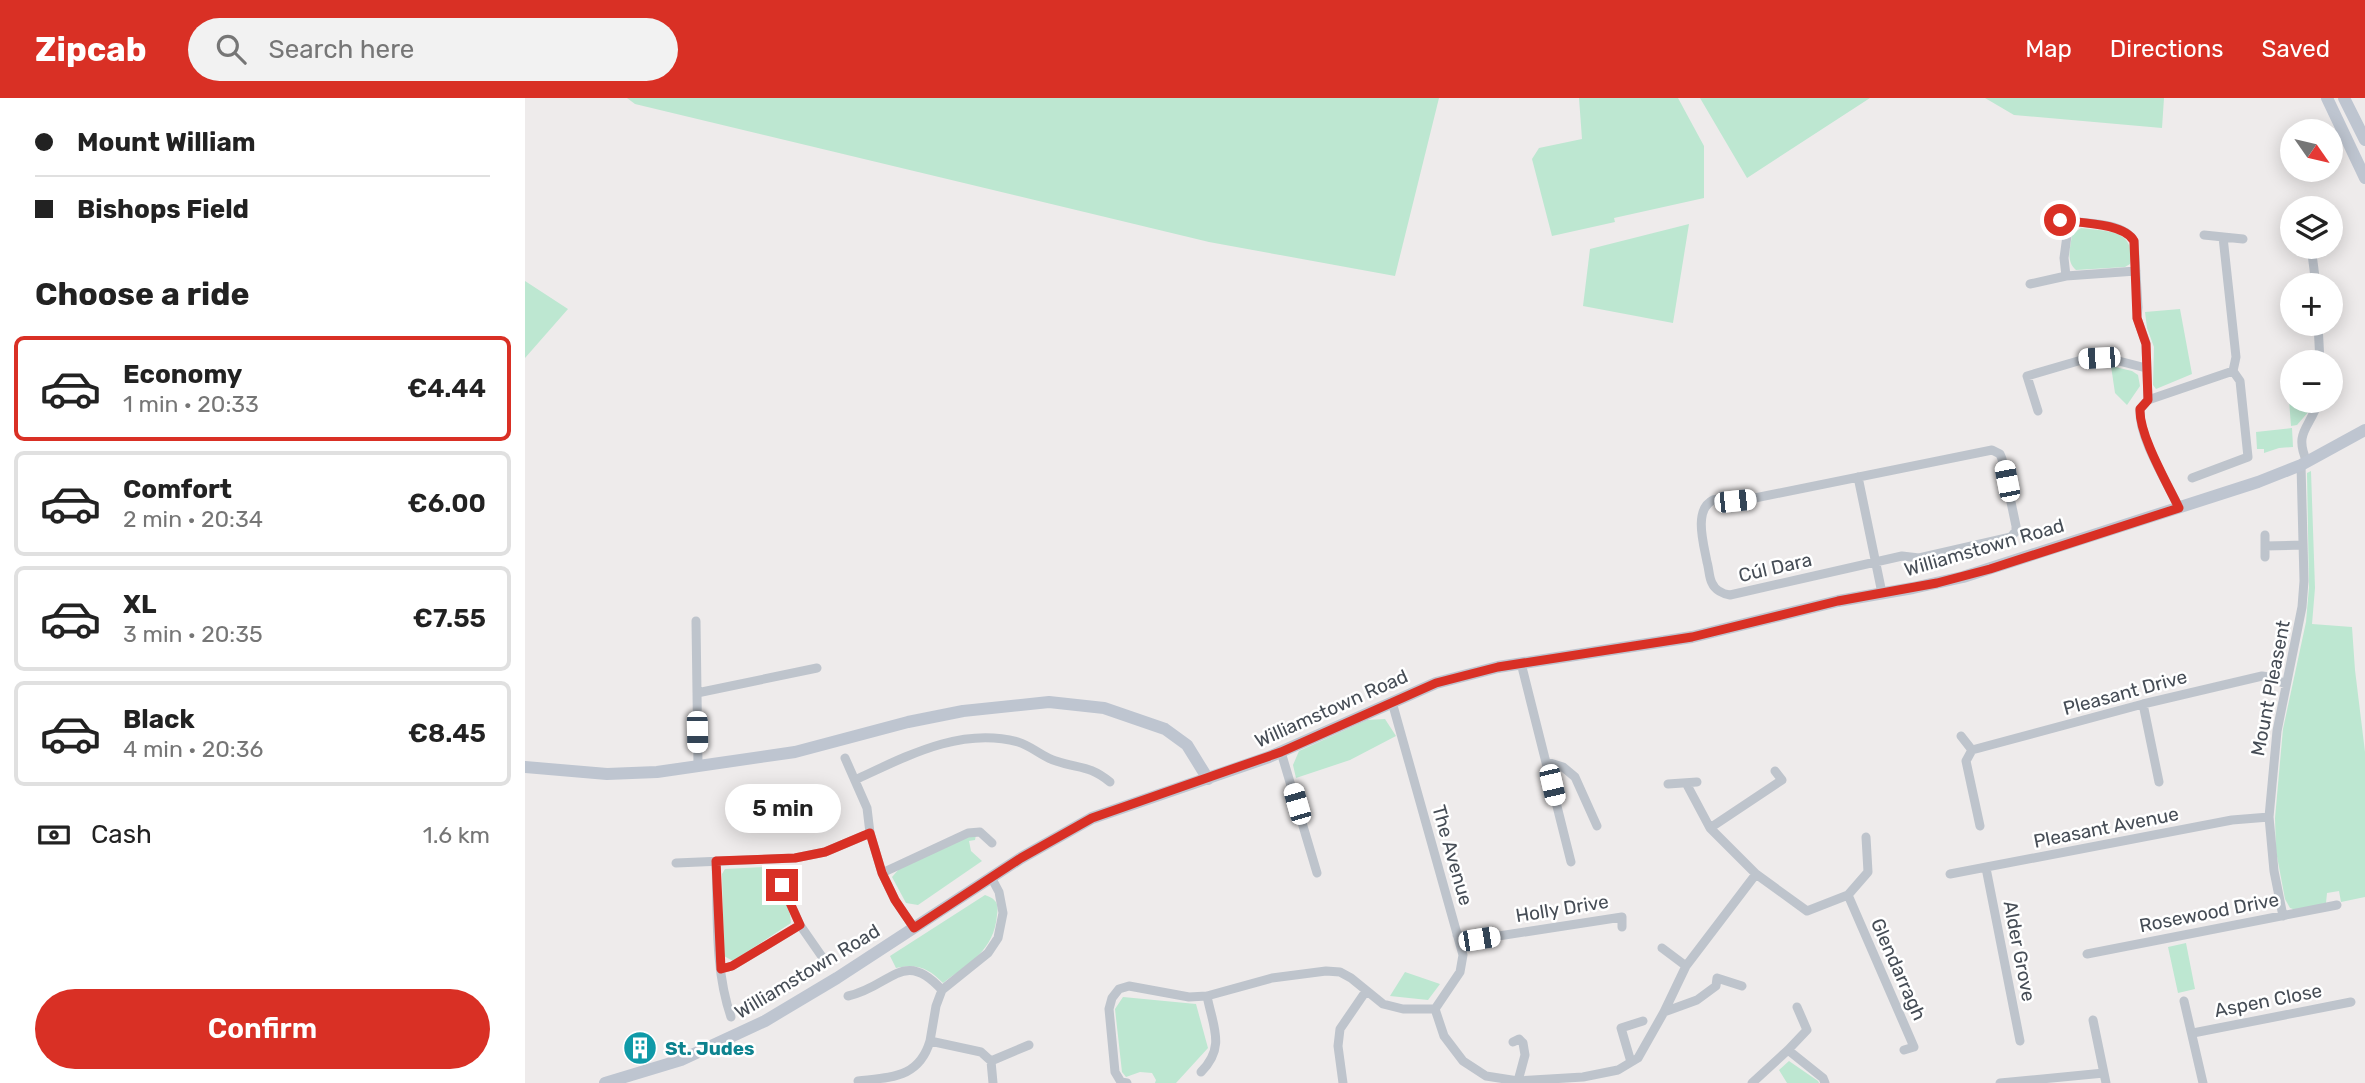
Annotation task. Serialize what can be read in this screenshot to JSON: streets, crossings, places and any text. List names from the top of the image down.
{
  "streets": {
    "street": [
      "Williamstown Road",
      "Cúl Dara",
      "Mount Pleasent",
      "Pleasant Drive",
      "Pleasant Avenue",
      "The Avenue",
      "Holly Drive",
      "Rosewood Drive",
      "Alder Grove",
      "Glendarragh",
      "Aspen Close"
    ]
  },
  "crossings": [
    ["Williamstown Road", "Mount Pleasent"],
    ["Williamstown Road", "The Avenue"],
    ["Mount Pleasent", "Pleasant Drive"],
    ["Mount Pleasent", "Pleasant Avenue"],
    ["Mount Pleasent", "Rosewood Drive"],
    ["Pleasant Avenue", "Alder Grove"],
    ["The Avenue", "Holly Drive"]
  ],
  "places": {
    "building": ["St. Judes"]
  },
  "north": "bottom right",
  "page": {
    "header": "Zipcab",
    "search": "Search here",
    "nav": ["Map", "Directions", "Saved"],
    "banner": ["Mount William", "Bishops Field"],
    "map_buttons": ["+", "−"],
    "heading": "Choose a ride",
    "list": [
      {
        "name": "Economy",
        "note": "1 min · 20:33",
        "value": "€4.44"
      },
      {
        "name": "Comfort",
        "note": "2 min · 20:34",
        "value": "€6.00"
      },
      {
        "name": "XL",
        "note": "3 min · 20:35",
        "value": "€7.55"
      },
      {
        "name": "Black",
        "note": "4 min · 20:36",
        "value": "€8.45"
      }
    ],
    "bubble": "5 min",
    "pay": ["Cash", "1.6 km"],
    "buttons": "Confirm"
  }
}
